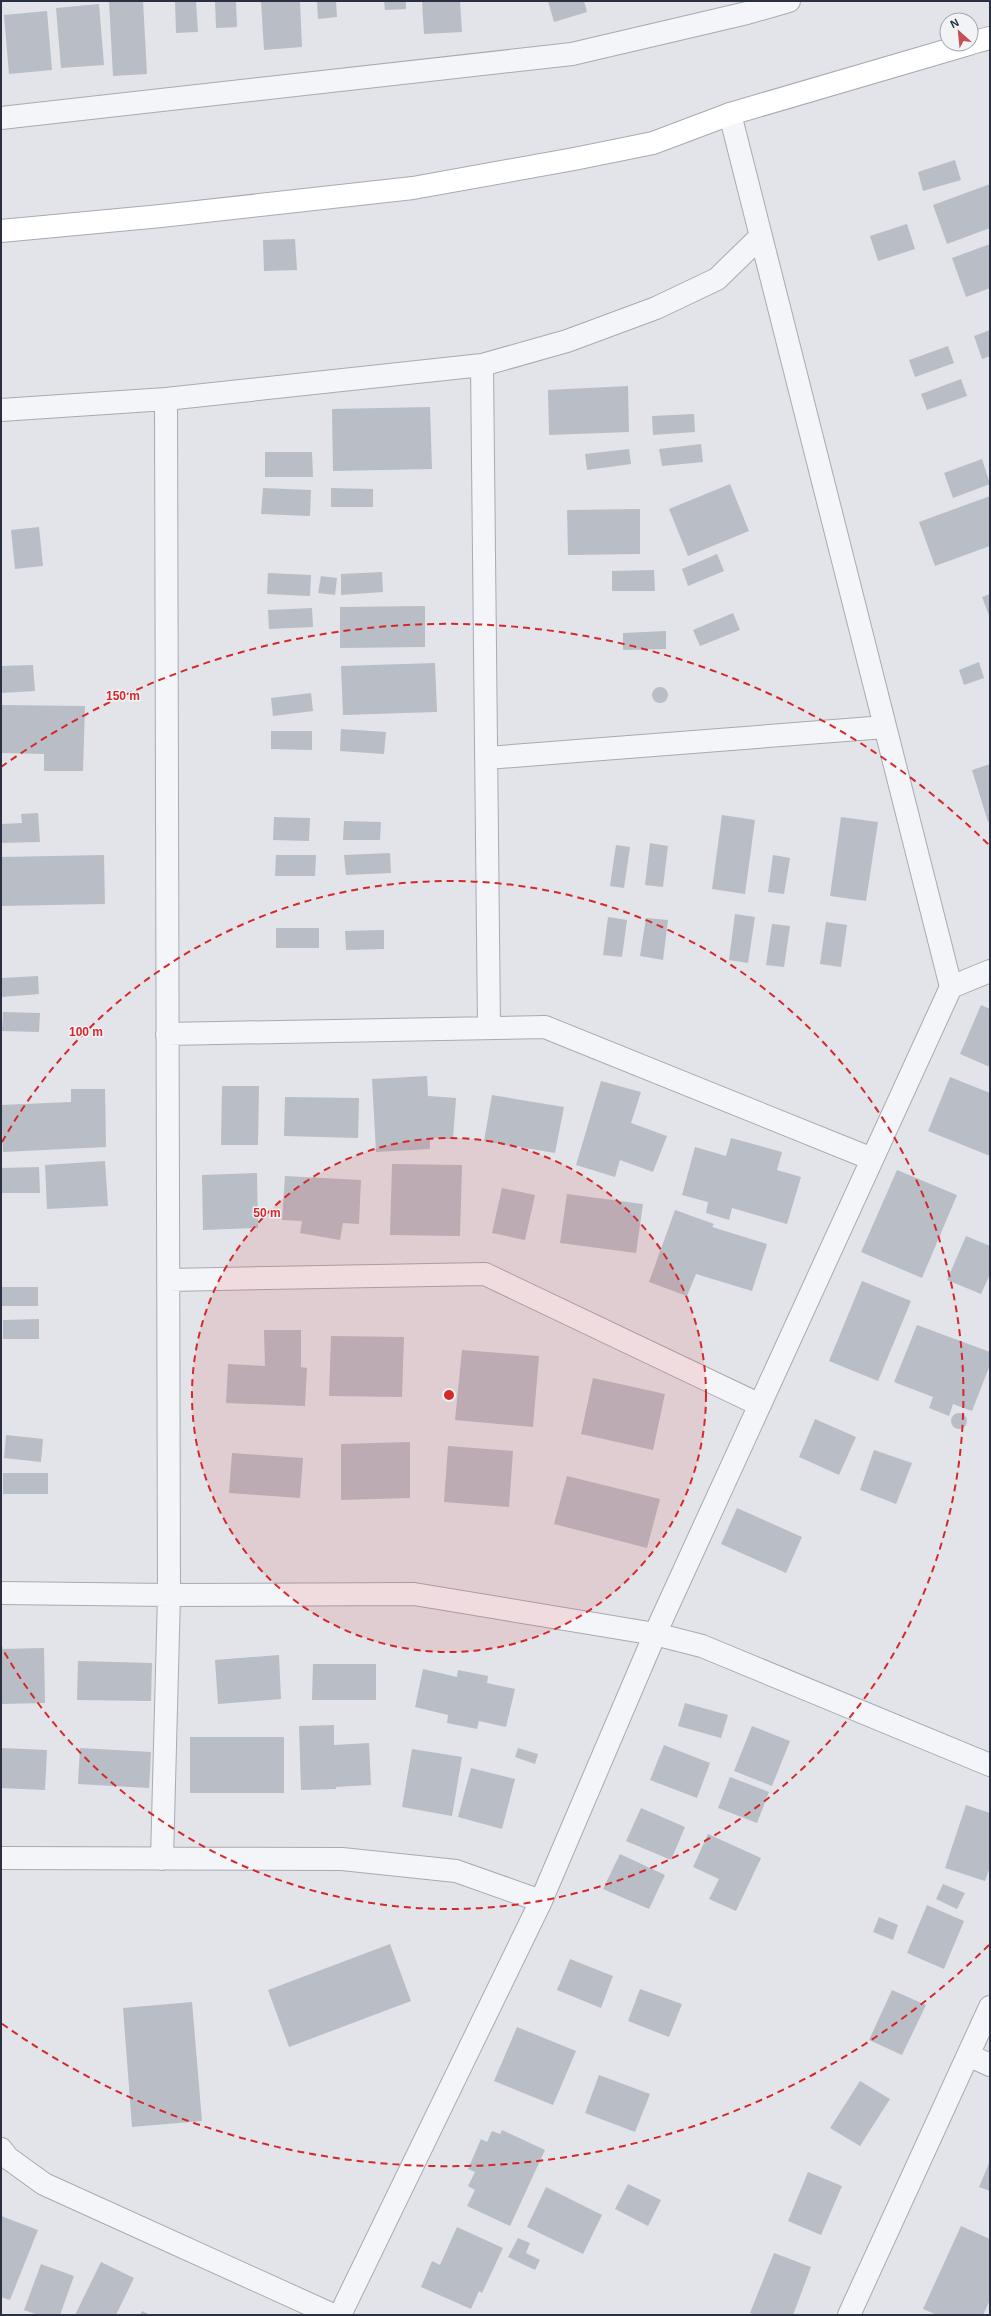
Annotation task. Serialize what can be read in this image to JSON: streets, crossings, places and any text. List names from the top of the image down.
{
  "north": "top left",
  "rings": ["150 m", "100 m", "50 m"]
}
